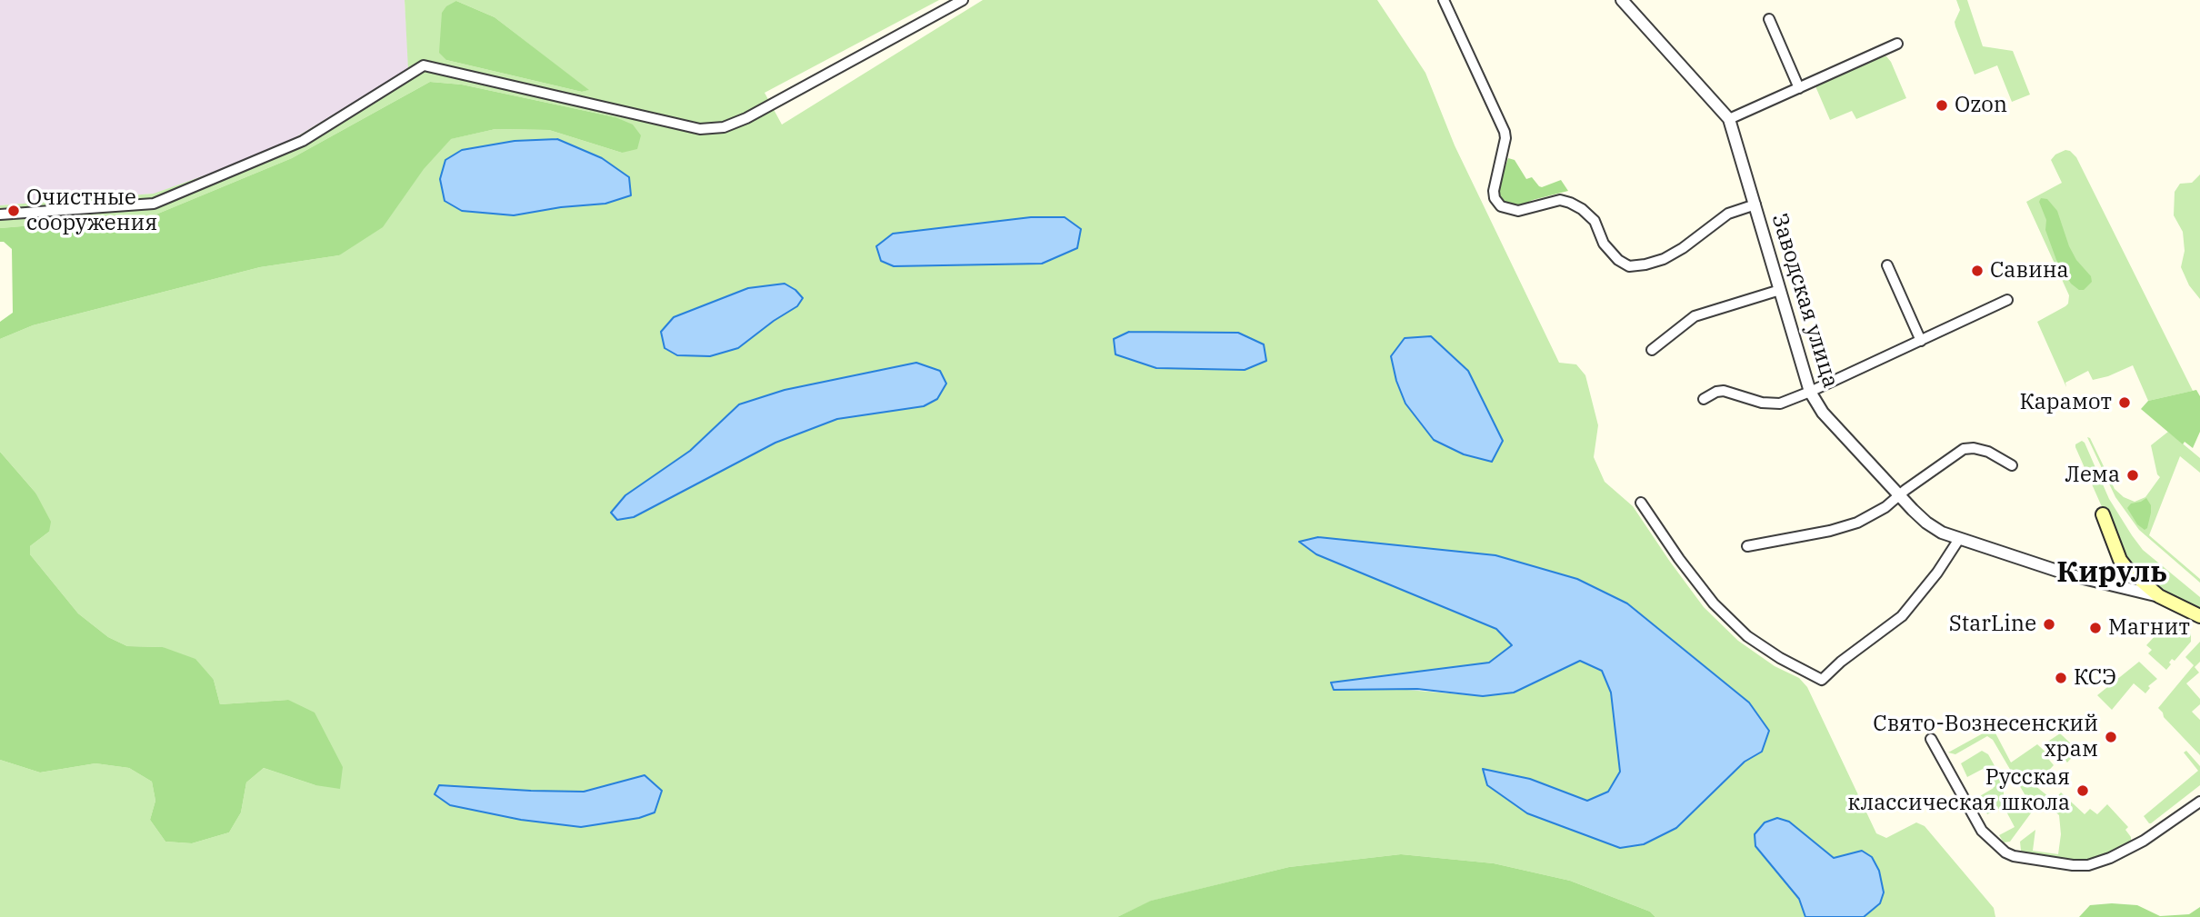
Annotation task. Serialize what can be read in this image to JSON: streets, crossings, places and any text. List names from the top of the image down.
{
  "streets": {
    "street": ["Заводская улица"]
  },
  "districts": ["Кируль"],
  "places": [
    "Ozon",
    "Очистные сооружения",
    "Савина",
    "Карамот",
    "Лема",
    "StarLine",
    "Магнит",
    "КСЭ",
    "Свято-Вознесенский храм",
    "Русская классическая школа"
  ]
}
